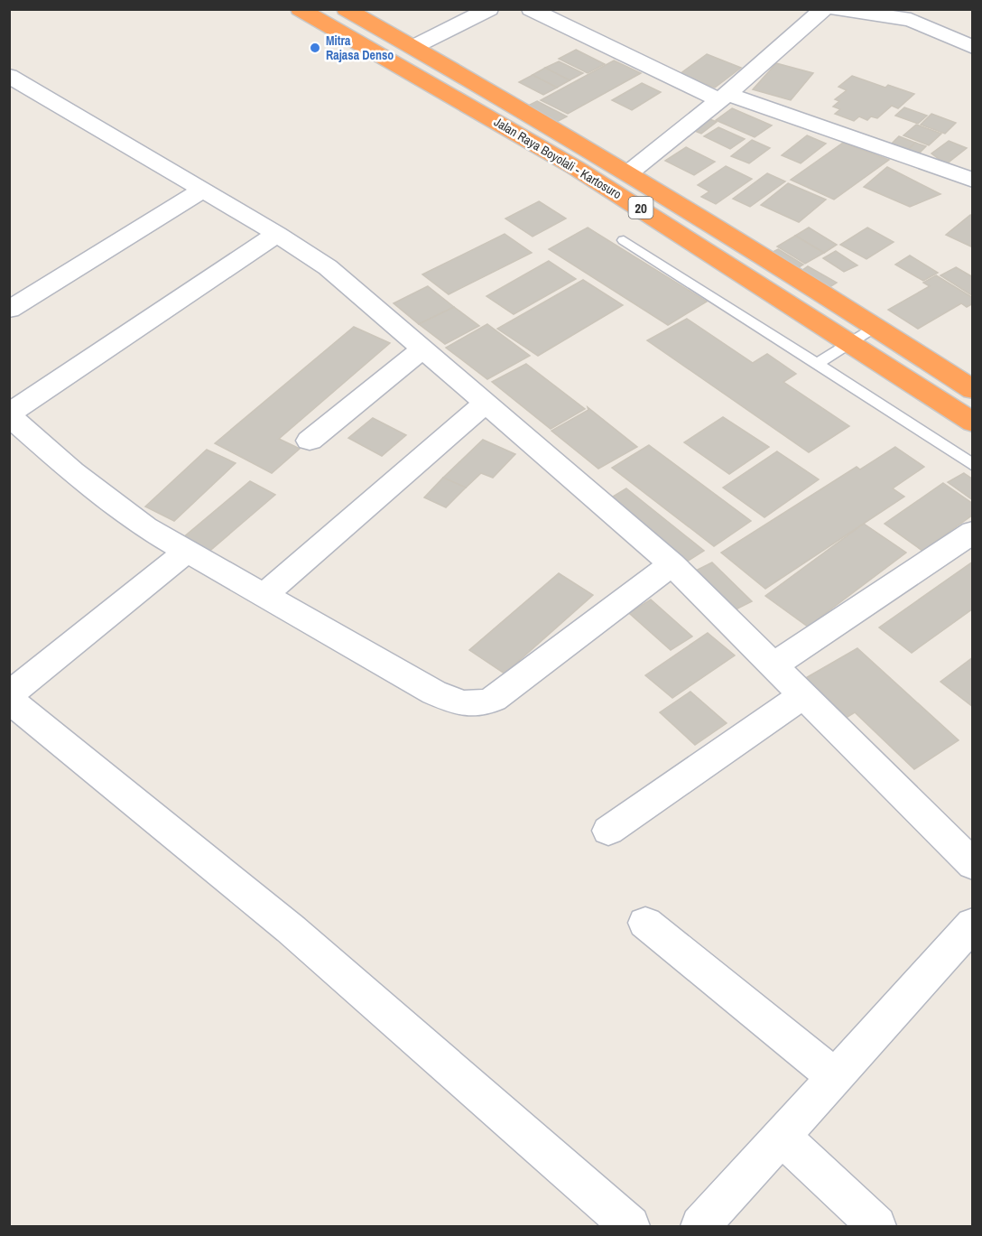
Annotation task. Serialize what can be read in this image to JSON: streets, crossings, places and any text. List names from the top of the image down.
{
  "streets": {
    "highway": ["Jalan Raya Boyolali - Kartosuro", "20"]
  },
  "places": ["Mitra Rajasa Denso"]
}
